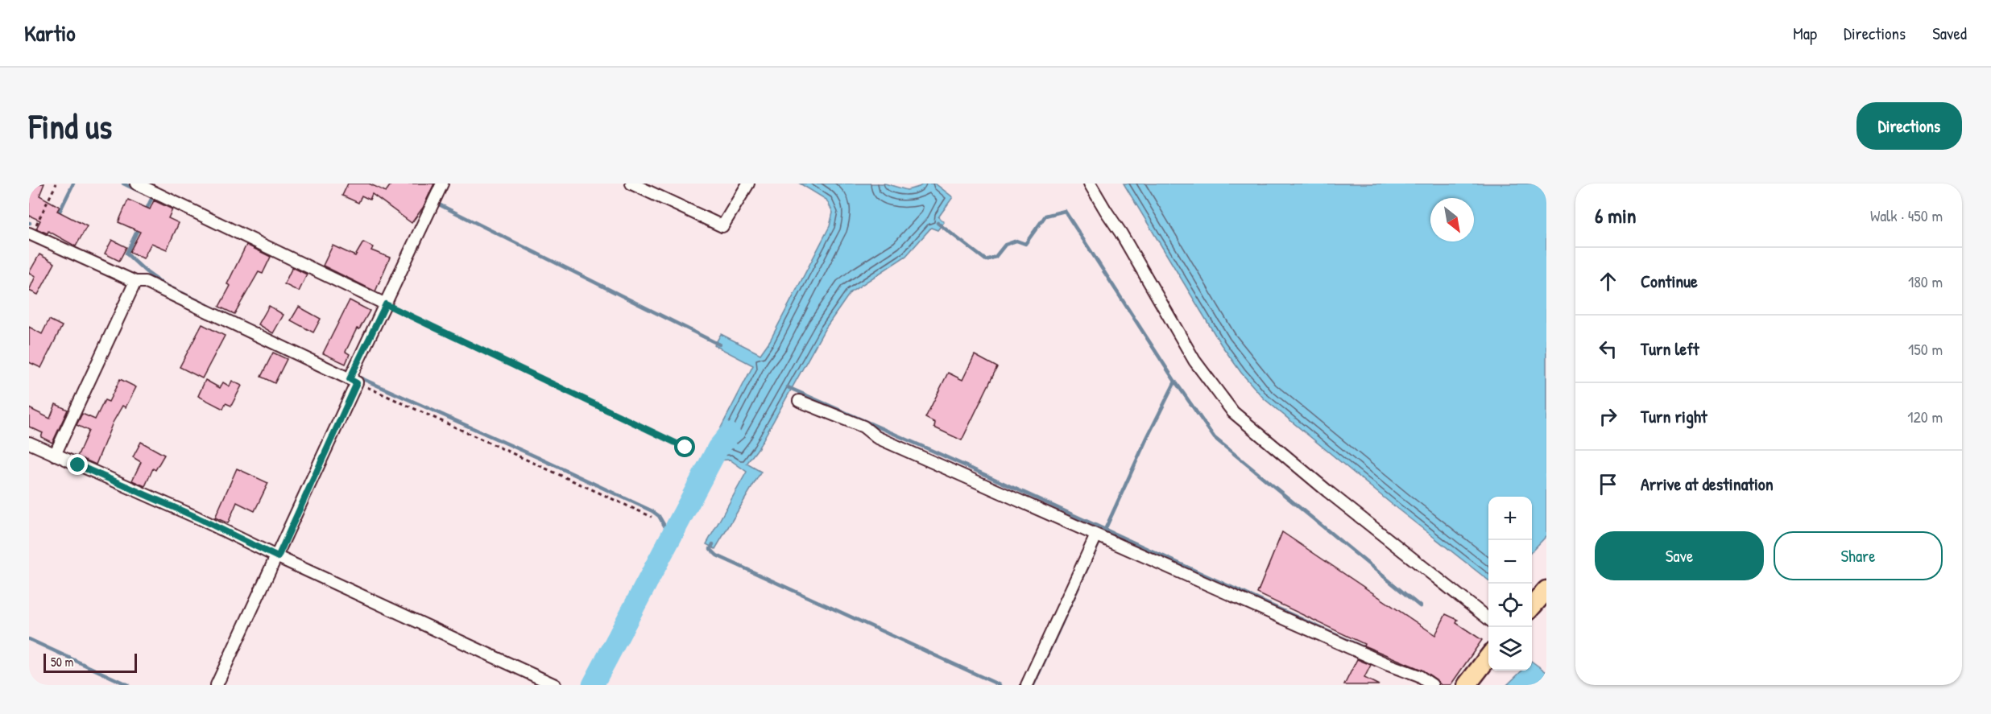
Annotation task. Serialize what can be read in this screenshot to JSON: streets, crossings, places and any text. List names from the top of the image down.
{
  "scale_bar": "50 m",
  "north": "bottom right",
  "page": {
    "header": "Kartio",
    "nav": ["Map", "Directions", "Saved"],
    "buttons": [
      "Directions",
      ["Save", "Share"]
    ],
    "title": "Find us",
    "heading": ["6 min", "Walk · 450 m"],
    "list": [
      ["Continue", "180 m"],
      ["Turn left", "150 m"],
      ["Turn right", "120 m"],
      "Arrive at destination"
    ],
    "map_buttons": ["+", "−"],
    "scale": "50 m"
  }
}
